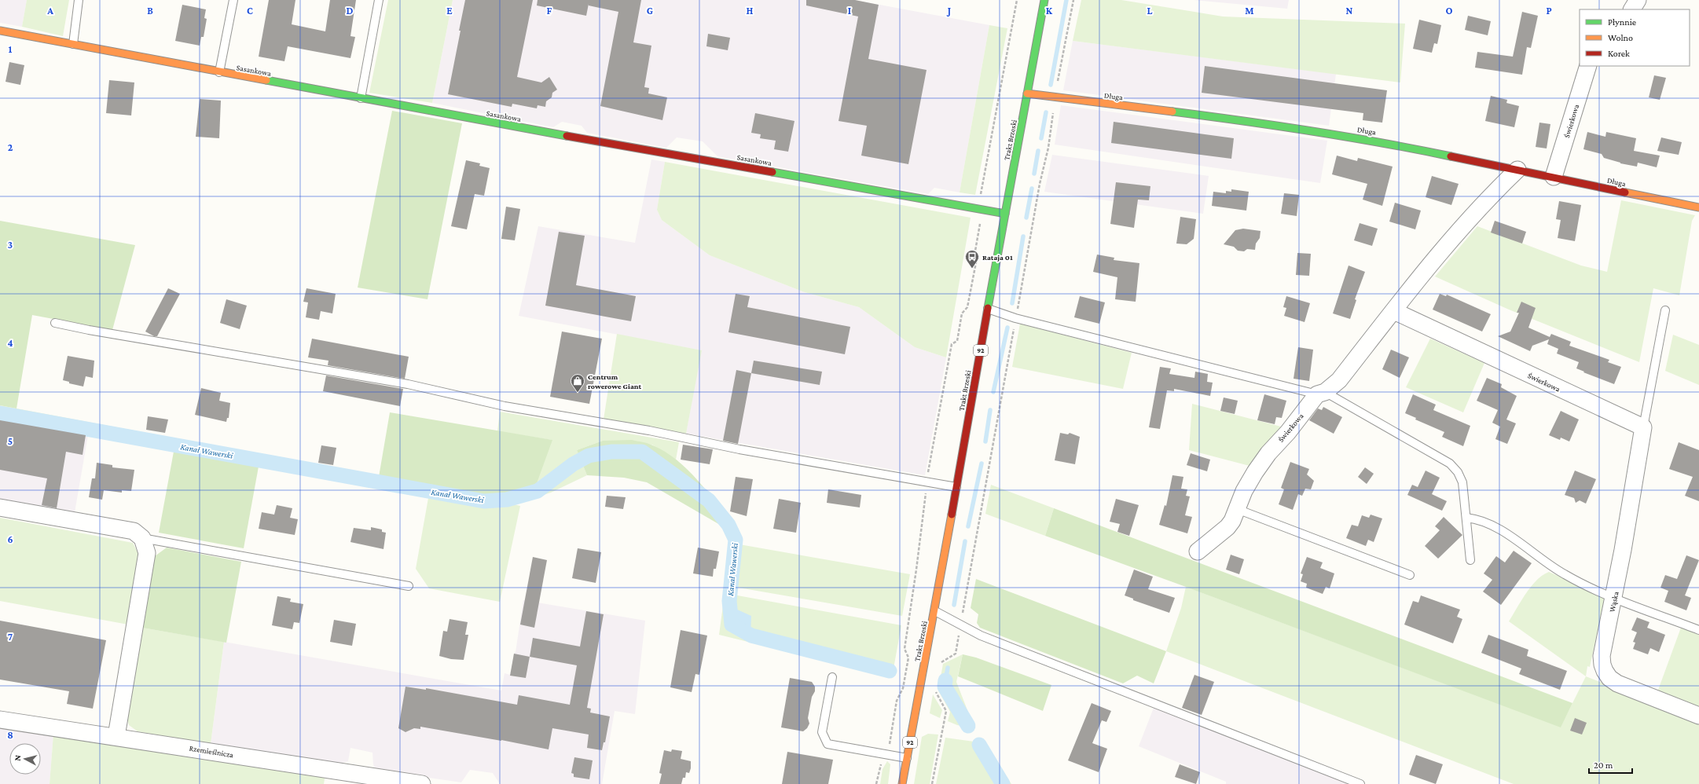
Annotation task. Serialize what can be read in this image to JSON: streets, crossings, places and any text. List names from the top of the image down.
{
  "streets": {
    "street": [
      "Sasankowa",
      "Długa",
      "Świerkowa",
      "Trakt Brzeski",
      "92",
      "Wąska",
      "Rzemieślnicza"
    ]
  },
  "crossings": [
    ["Sasankowa", "Trakt Brzeski"],
    ["Długa", "Świerkowa"],
    ["Długa", "Trakt Brzeski"],
    ["Świerkowa", "Wąska"]
  ],
  "water": ["Kanał Wawerski"],
  "places": {
    "bus stop": ["Rataja 01"],
    "shop": ["Centrum rowerowe Giant"]
  },
  "legend": ["Płynnie", "Wolno", "Korek"],
  "scale_bar": "20 m",
  "north": "left",
  "grid": {
    "columns": [
      "A",
      "B",
      "C",
      "D",
      "E",
      "F",
      "G",
      "H",
      "I",
      "J",
      "K",
      "L",
      "M",
      "N",
      "O",
      "P"
    ],
    "rows": [
      "1",
      "2",
      "3",
      "4",
      "5",
      "6",
      "7",
      "8"
    ]
  }
}
